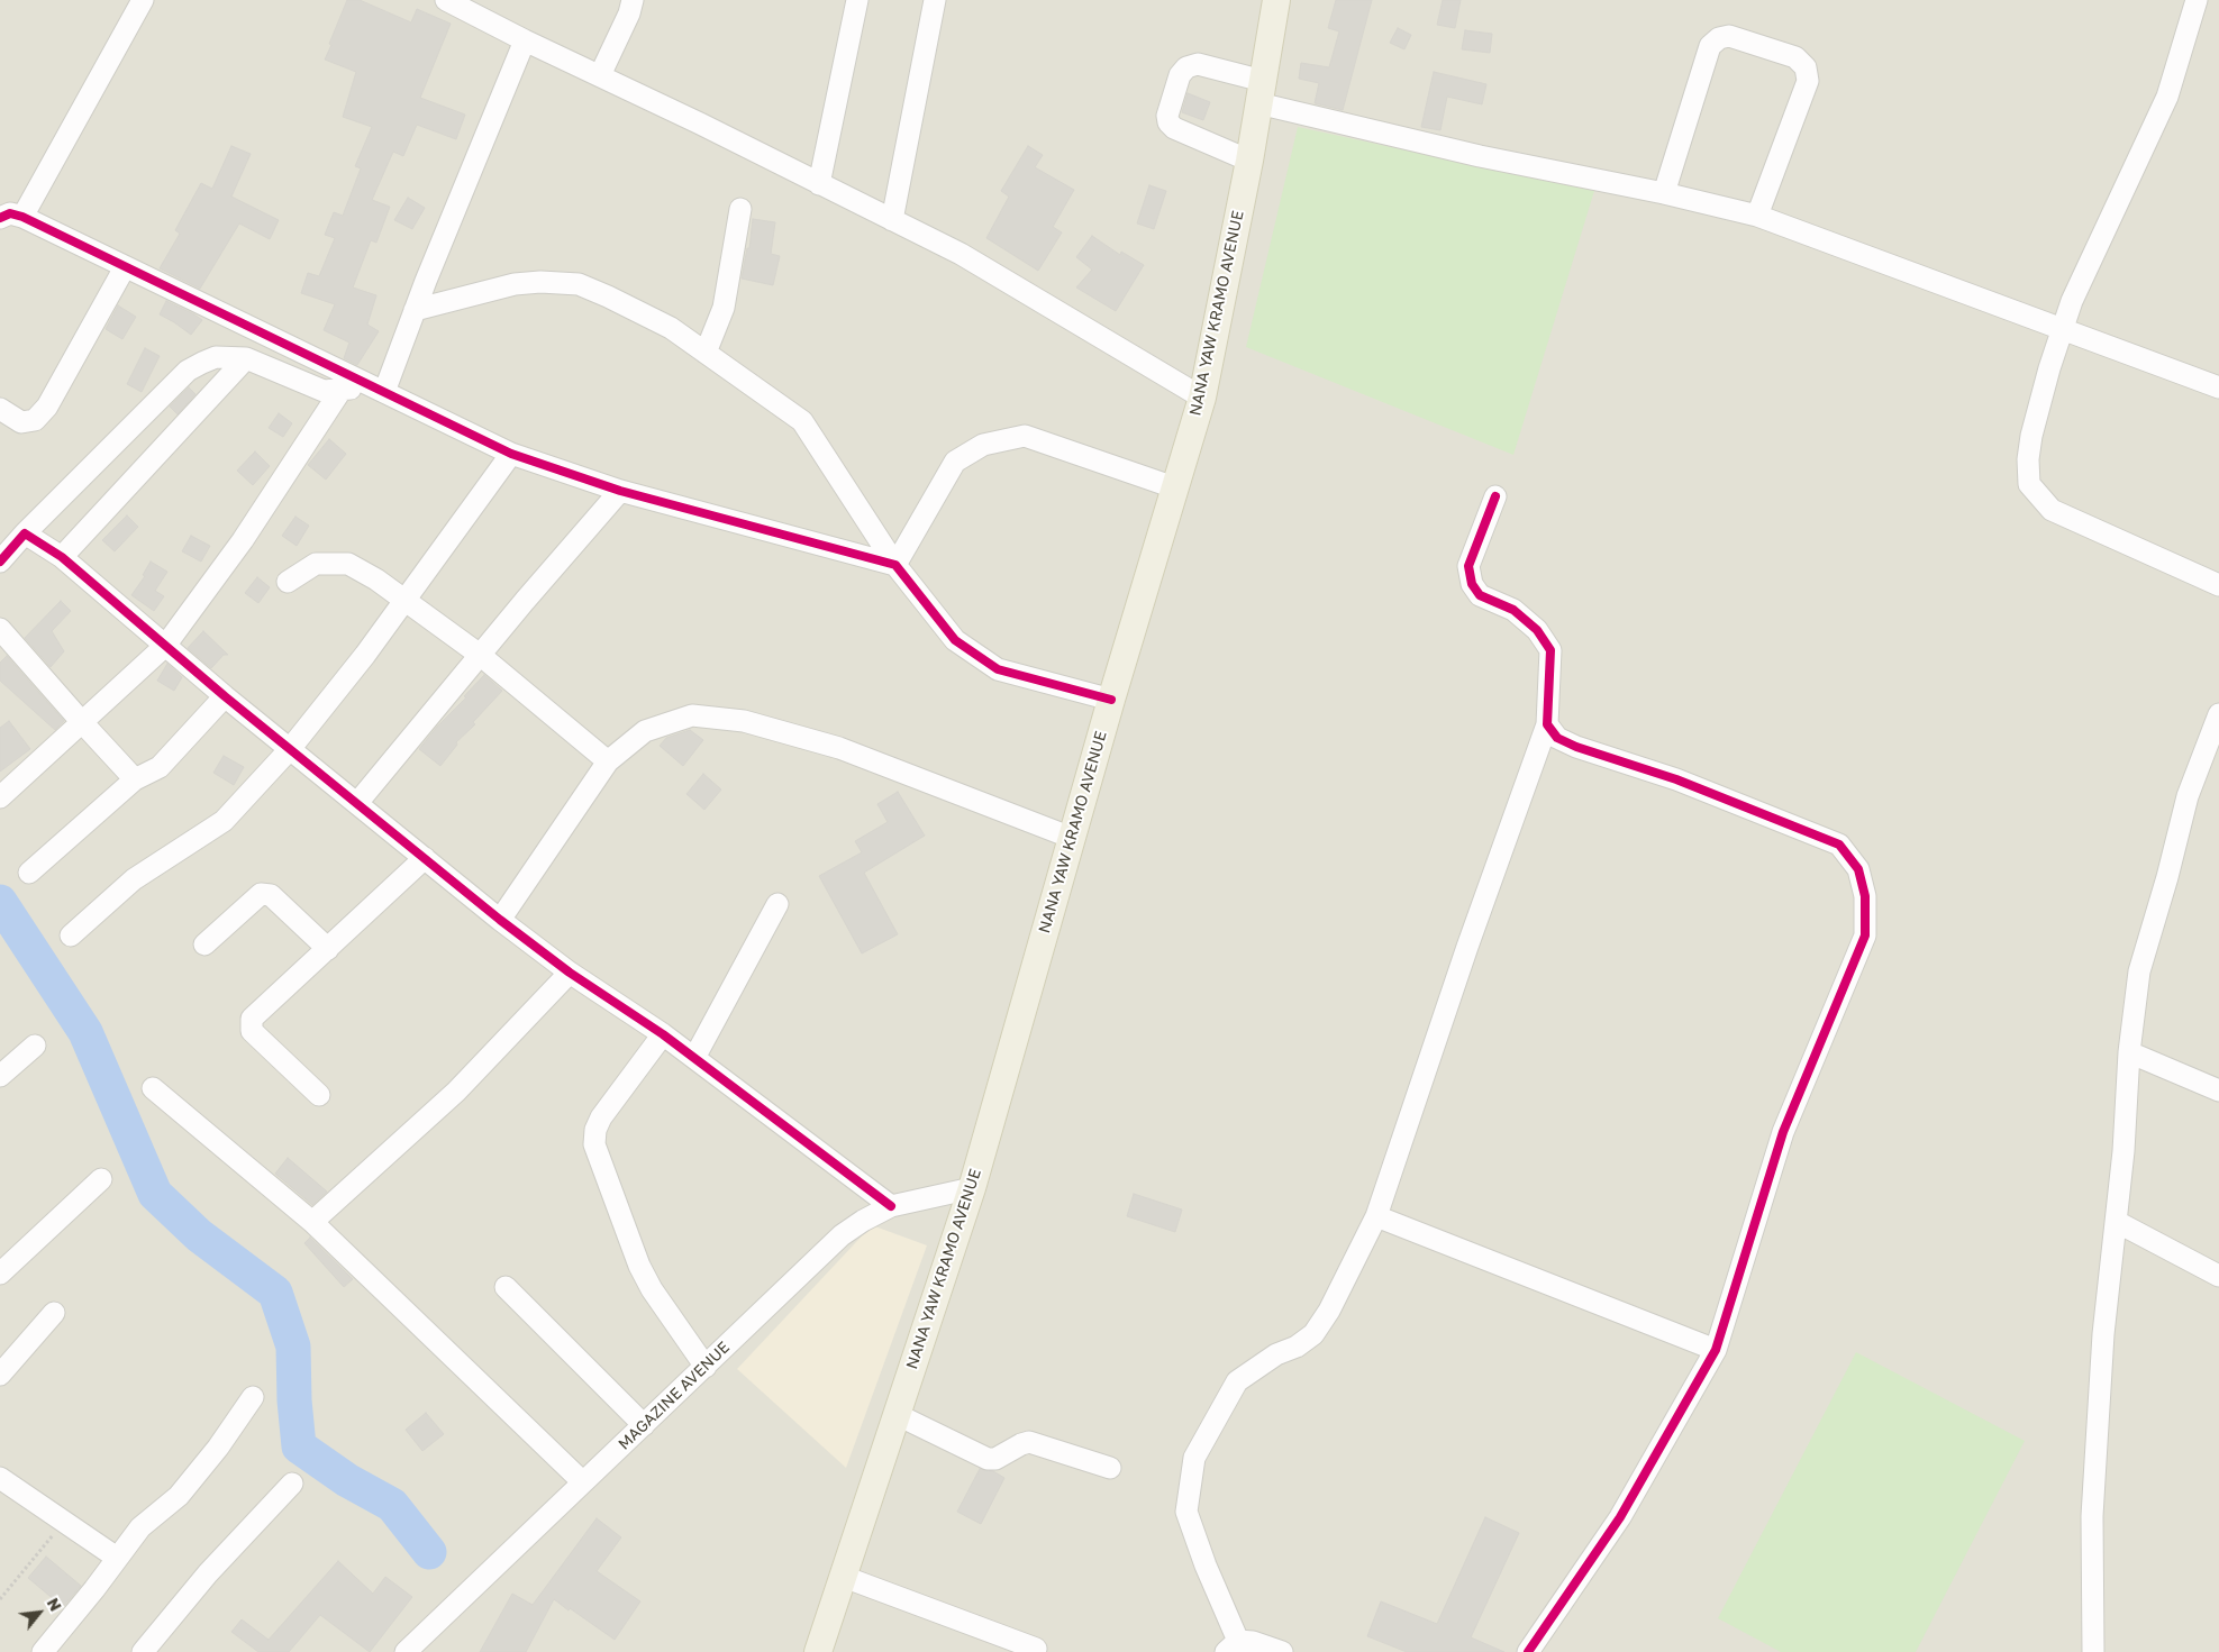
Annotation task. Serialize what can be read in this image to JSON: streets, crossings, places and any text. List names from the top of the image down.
{
  "streets": {
    "main road": ["NANA YAW KRAMO AVENUE"],
    "street": ["MAGAZINE AVENUE"]
  },
  "crossings": [
    ["NANA YAW KRAMO AVENUE", "MAGAZINE AVENUE"]
  ],
  "north": "top right"
}
